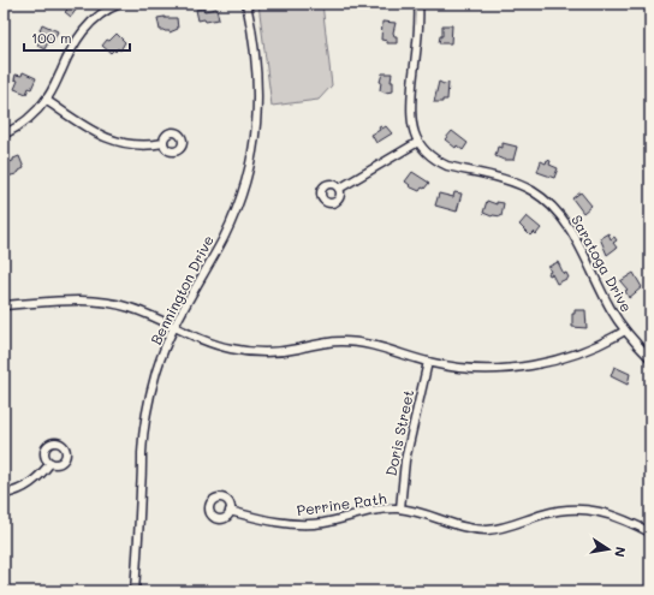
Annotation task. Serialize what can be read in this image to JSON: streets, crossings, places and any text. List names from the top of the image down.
{
  "streets": {
    "street": [
      "Saratoga Drive",
      "Bennington Drive",
      "Doris Street",
      "Perrine Path"
    ]
  },
  "crossings": [
    ["Doris Street", "Perrine Path"]
  ],
  "scale_bar": "100 m",
  "north": "right"
}
